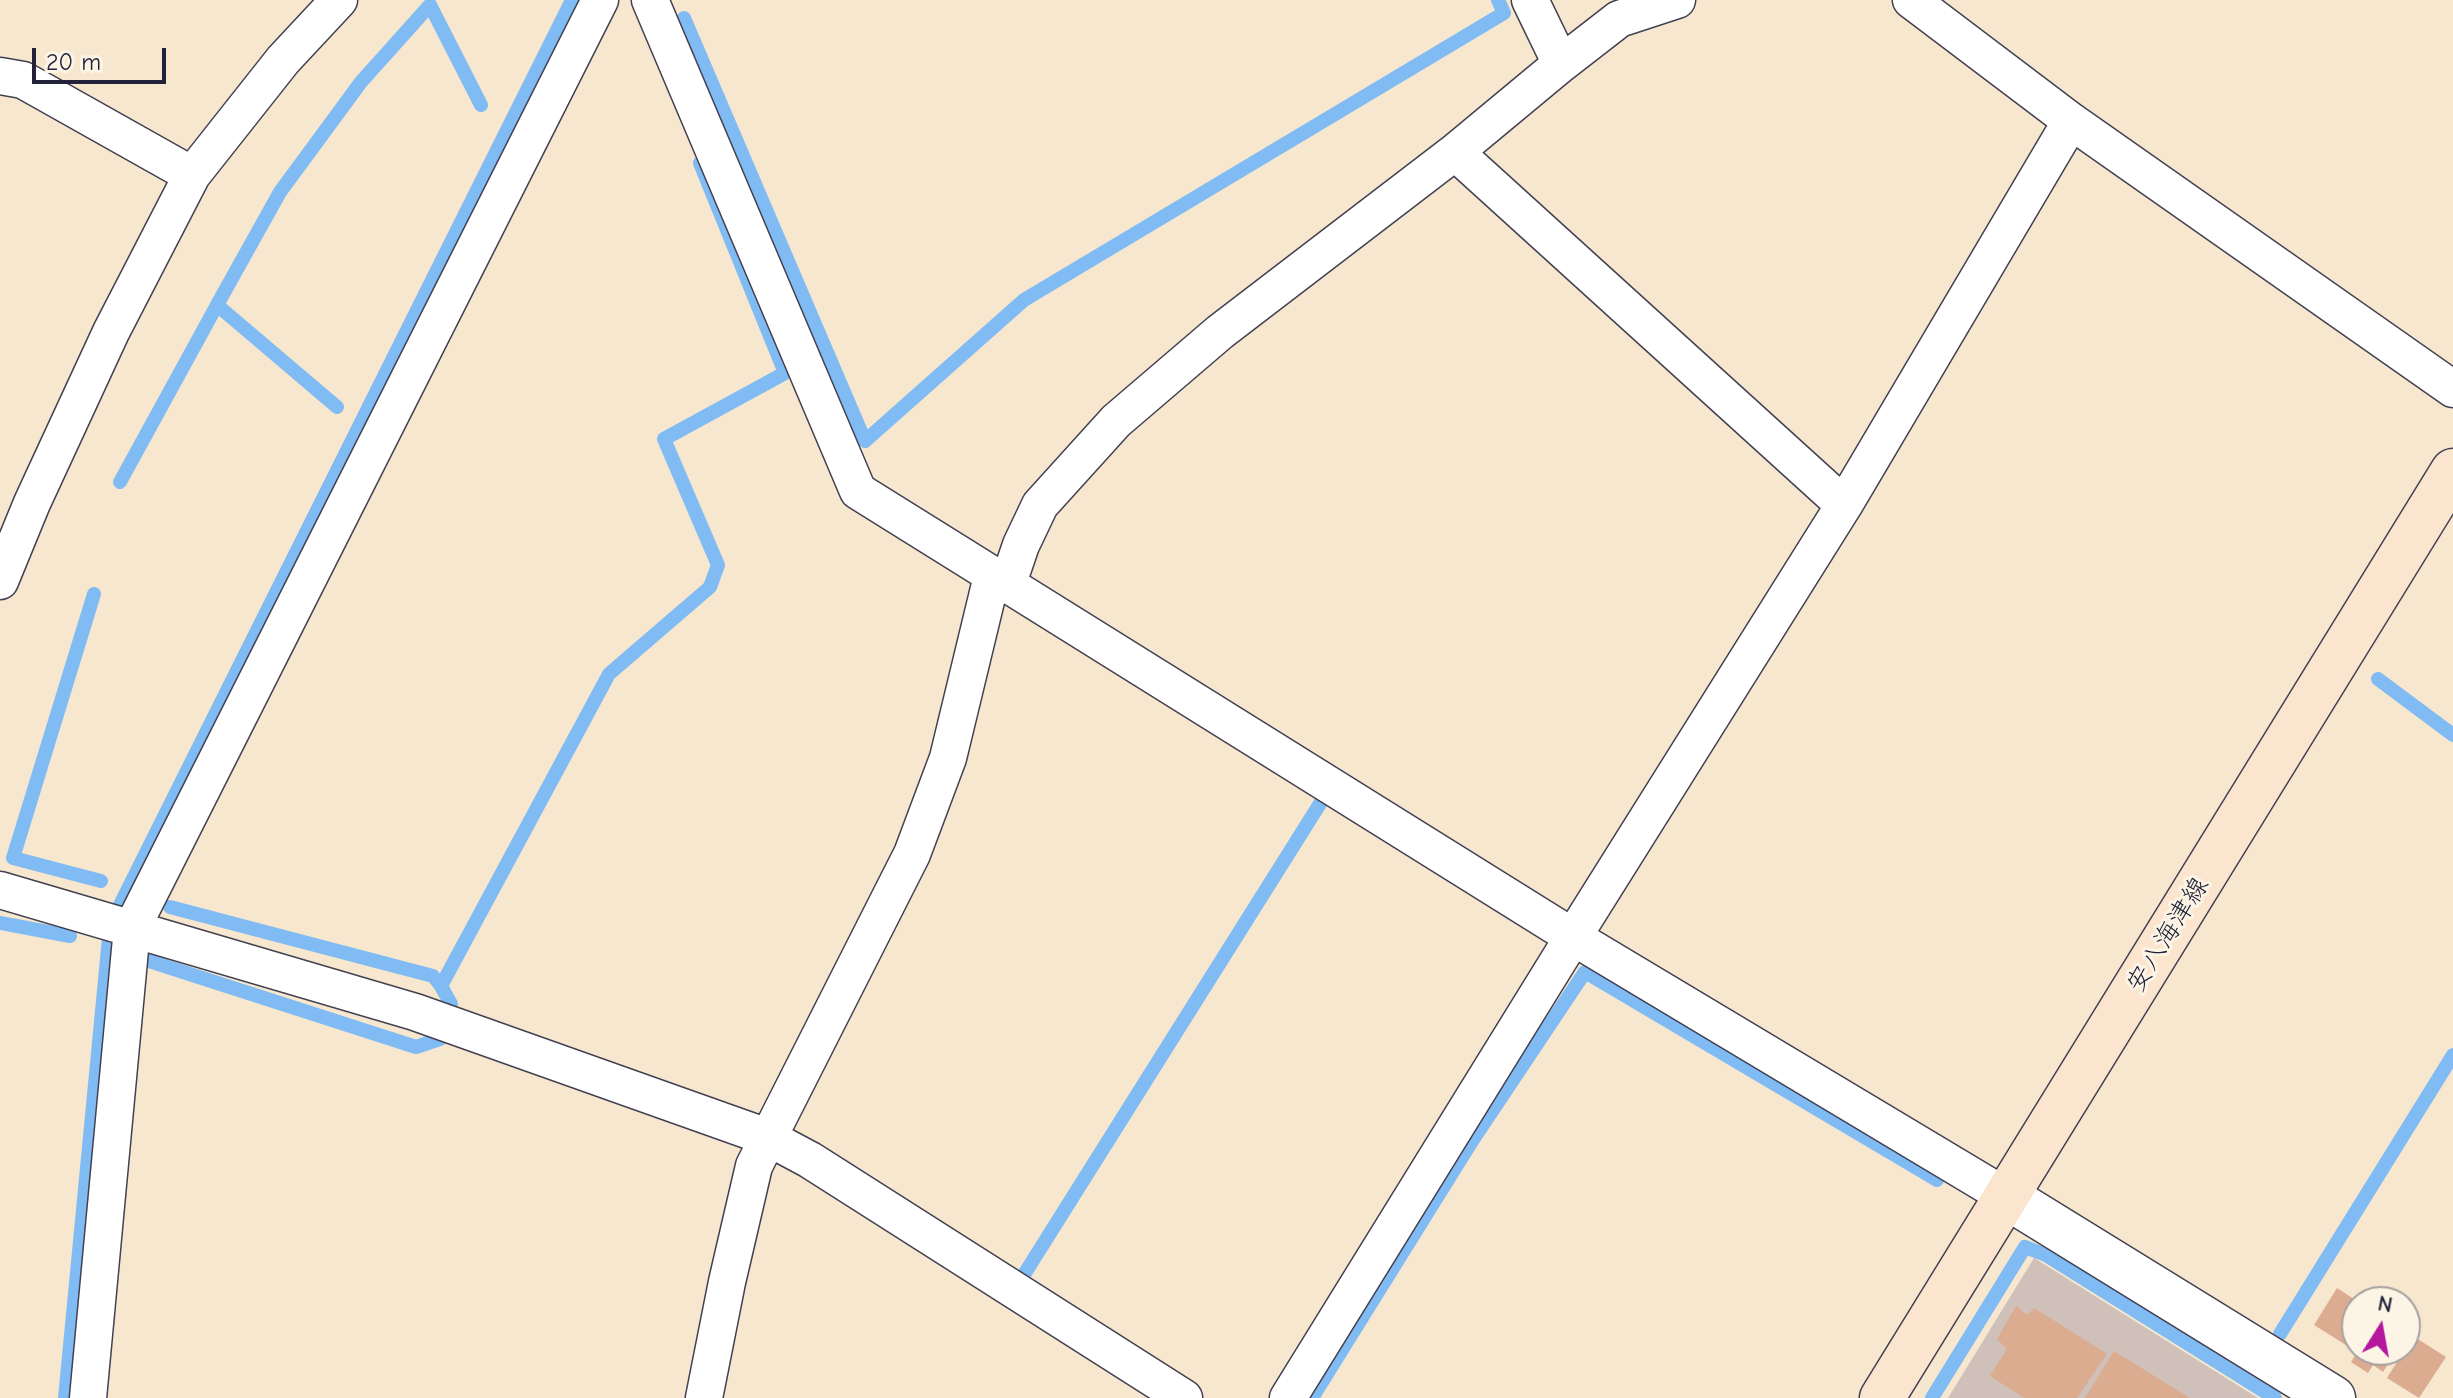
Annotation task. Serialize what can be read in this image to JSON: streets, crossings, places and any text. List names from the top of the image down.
{
  "streets": {
    "main road": ["安八海津線"]
  },
  "scale_bar": "20 m",
  "north": "top"
}
